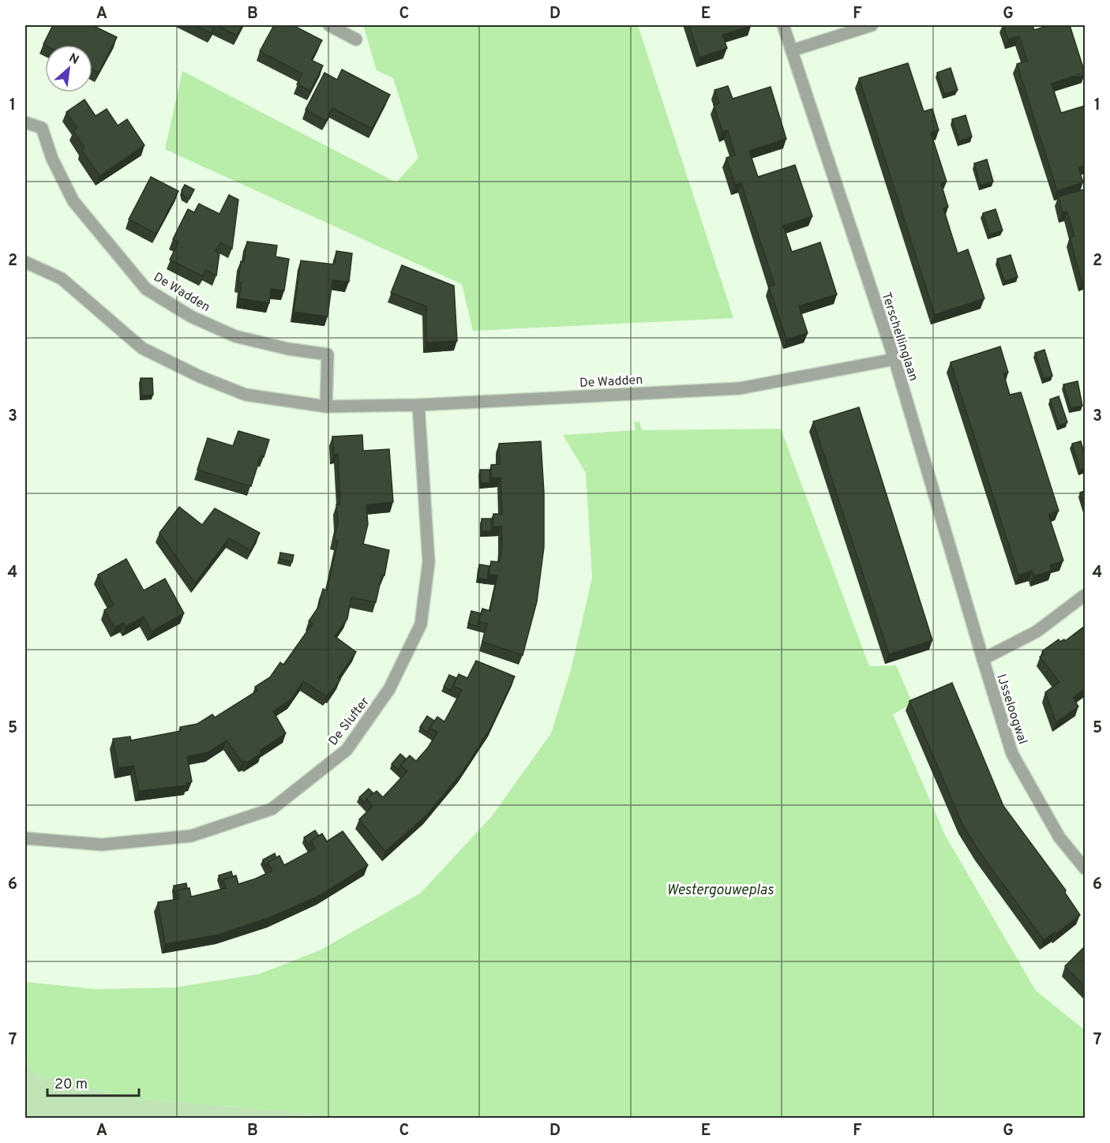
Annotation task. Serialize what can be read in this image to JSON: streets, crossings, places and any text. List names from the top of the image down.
{
  "streets": {
    "street": [
      "De Wadden",
      "Terschellinglaan",
      "IJsseloogwal",
      "De Slufter"
    ]
  },
  "crossings": [
    ["De Wadden", "Terschellinglaan"],
    ["De Wadden", "De Slufter"],
    ["Terschellinglaan", "IJsseloogwal"]
  ],
  "water": ["Westergouweplas"],
  "scale_bar": "20 m",
  "north": "top right",
  "grid": {
    "columns": [
      "A",
      "B",
      "C",
      "D",
      "E",
      "F",
      "G"
    ],
    "rows": [
      "1",
      "2",
      "3",
      "4",
      "5",
      "6",
      "7"
    ]
  }
}
